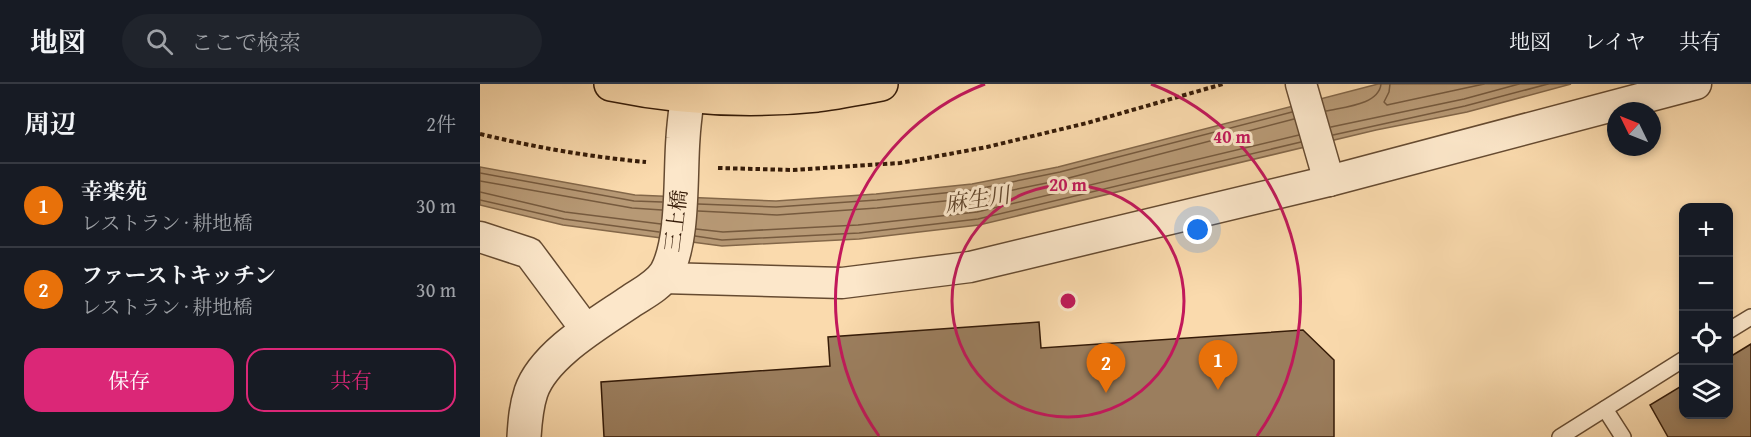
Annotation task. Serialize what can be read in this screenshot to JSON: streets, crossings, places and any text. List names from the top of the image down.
{
  "streets": {
    "street": ["三上橋"]
  },
  "water": ["麻生川"],
  "north": "top left",
  "page": {
    "header": "地図",
    "search": "ここで検索",
    "nav": ["地図", "レイヤ", "共有"],
    "heading": ["周辺", "2件"],
    "list": [
      {
        "mark": "1",
        "name": "幸楽苑",
        "note": "レストラン · 耕地橋",
        "value": "30 m"
      },
      {
        "mark": "2",
        "name": "ファーストキッチン",
        "note": "レストラン · 耕地橋",
        "value": "30 m"
      }
    ],
    "map_buttons": ["+", "−"],
    "buttons": ["保存", "共有"],
    "pins": ["1", "2"]
  },
  "rings": ["40 m", "20 m"]
}
